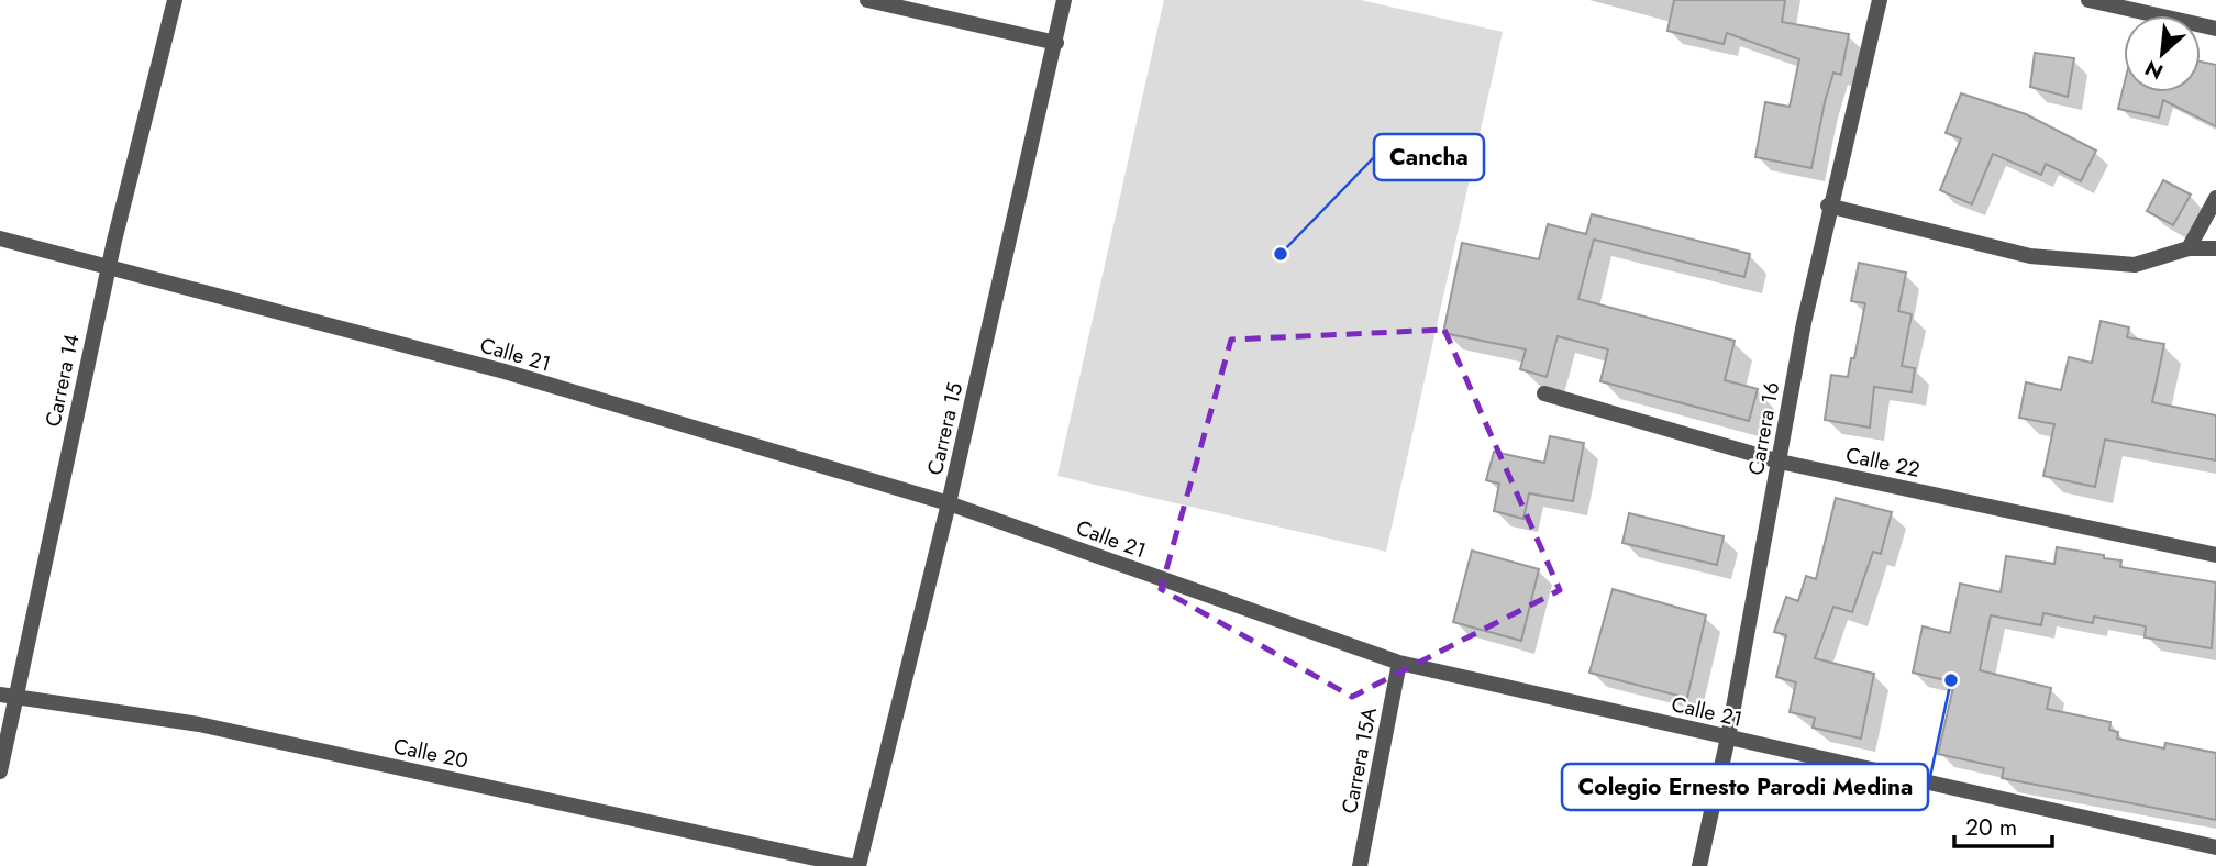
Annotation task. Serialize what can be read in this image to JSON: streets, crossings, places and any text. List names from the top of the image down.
{
  "streets": {
    "street": [
      "Calle 21",
      "Carrera 14",
      "Carrera 15",
      "Carrera 16",
      "Calle 22",
      "Calle 20",
      "Carrera 15A"
    ]
  },
  "crossings": [
    ["Calle 21", "Carrera 14"],
    ["Calle 21", "Carrera 15"],
    ["Calle 21", "Carrera 16"],
    ["Calle 21", "Carrera 15A"],
    ["Carrera 14", "Calle 20"],
    ["Carrera 16", "Calle 22"]
  ],
  "places": ["Cancha", "Colegio Ernesto Parodi Medina"],
  "scale_bar": "20 m",
  "north": "bottom left"
}
